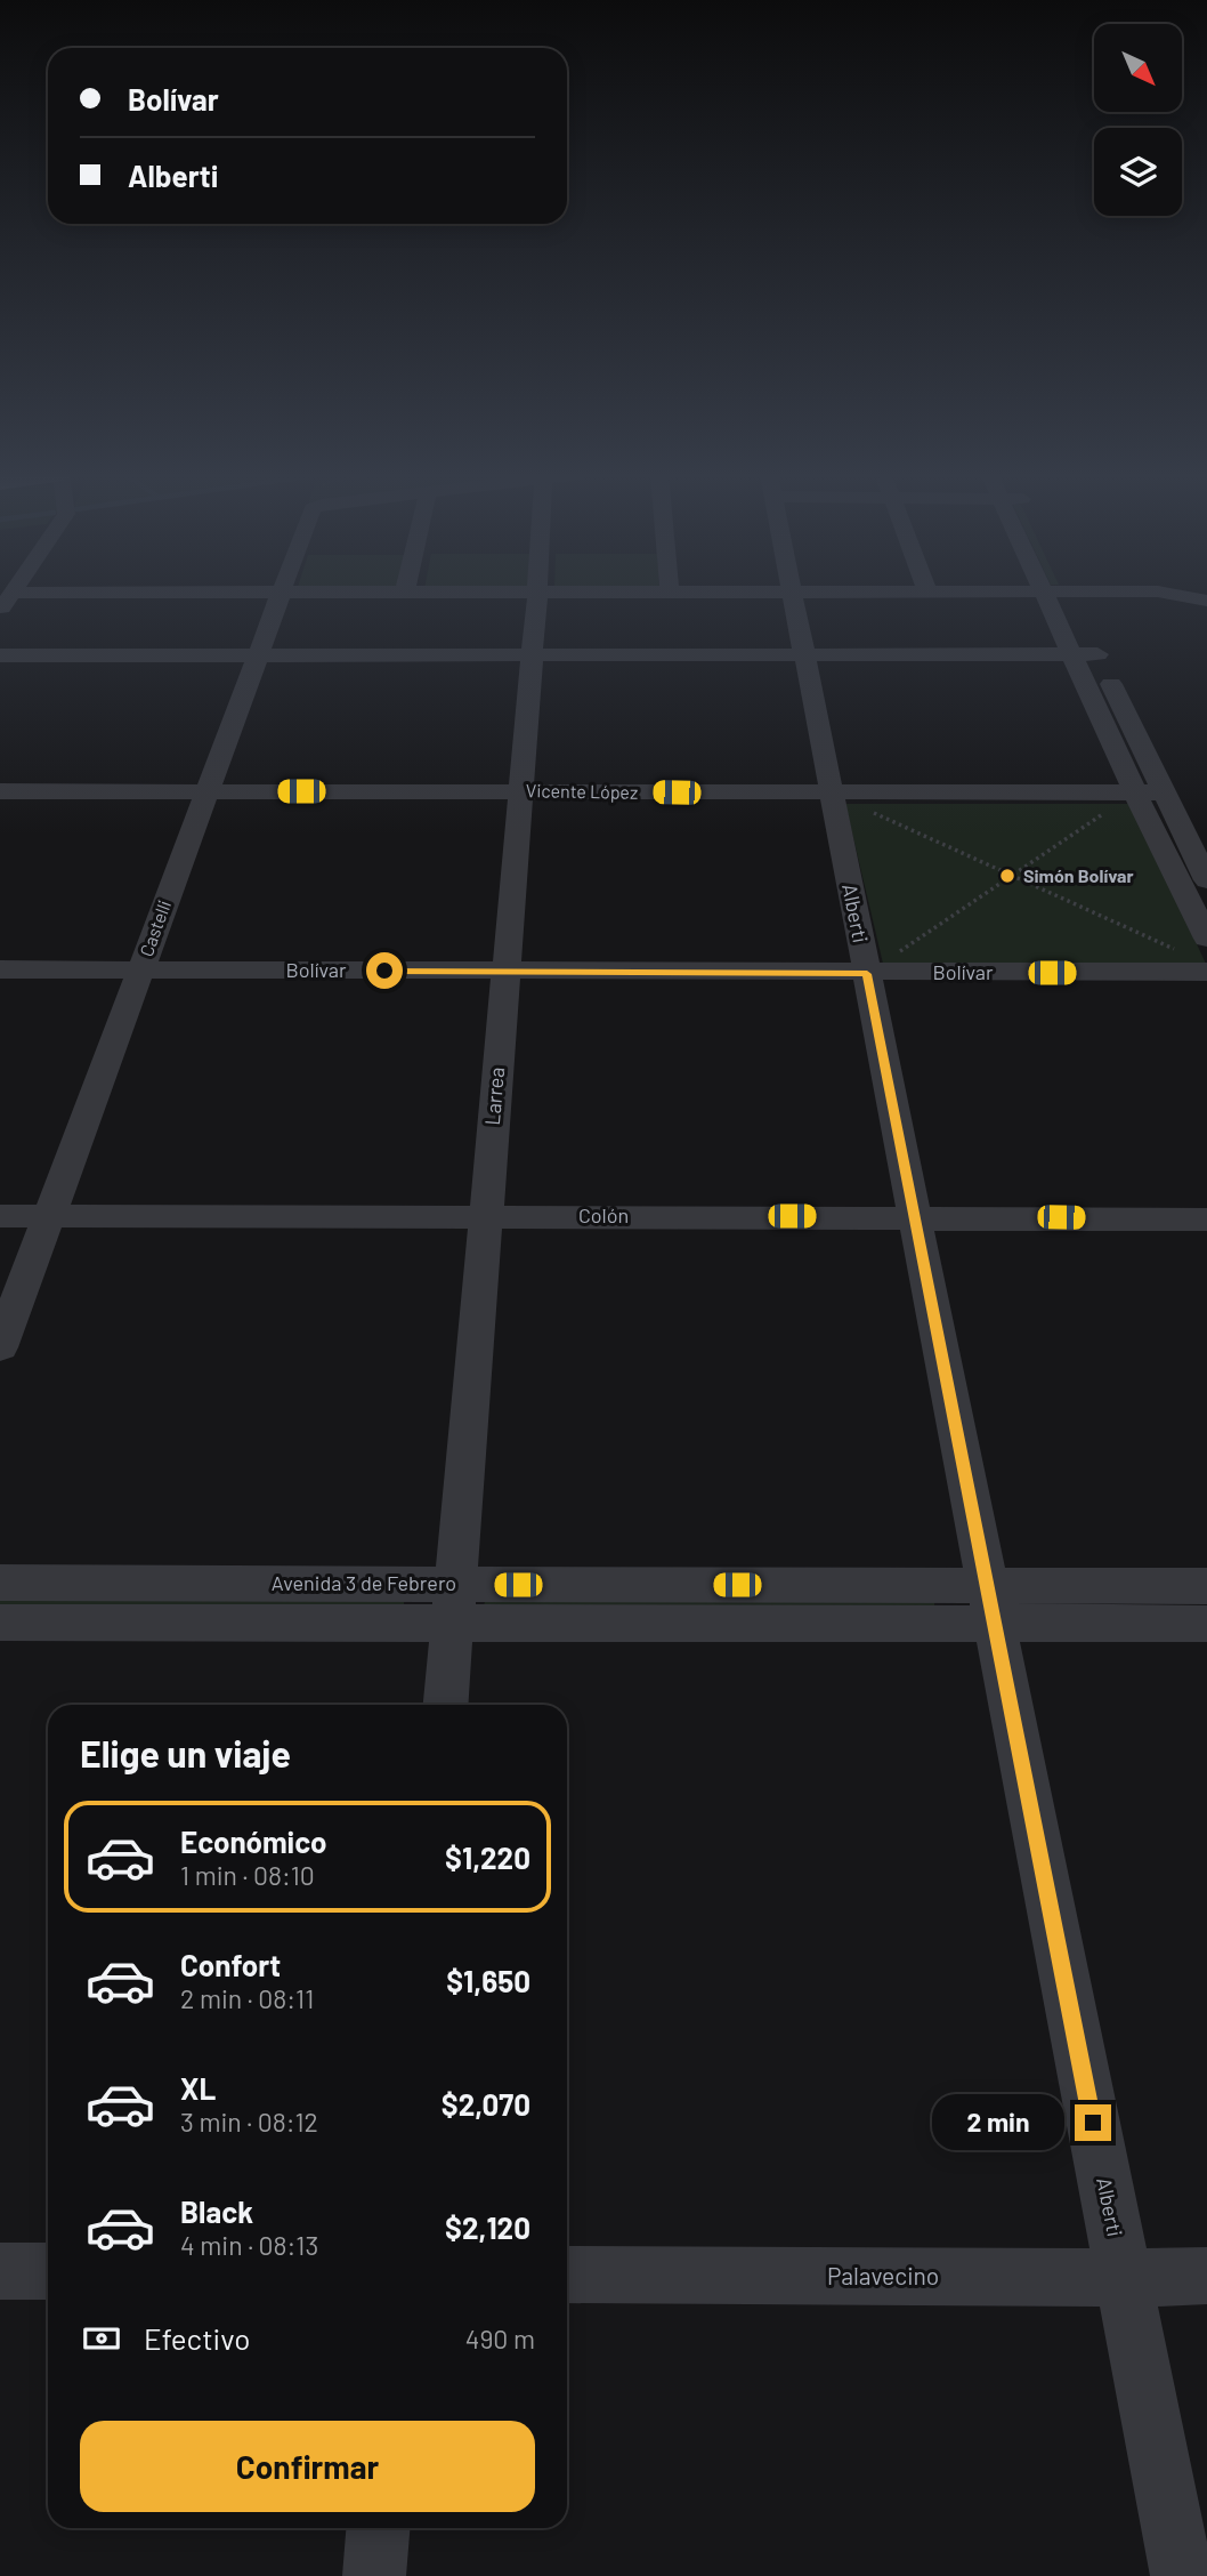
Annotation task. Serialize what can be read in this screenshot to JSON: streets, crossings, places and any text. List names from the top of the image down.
{
  "streets": {
    "street": [
      "Vicente López",
      "Alberti",
      "Castelli",
      "Bolívar",
      "Larrea",
      "Colón",
      "Avenida 3 de Febrero",
      "Palavecino"
    ]
  },
  "crossings": [
    ["Vicente López", "Alberti"],
    ["Vicente López", "Castelli"],
    ["Vicente López", "Larrea"],
    ["Alberti", "Bolívar"],
    ["Alberti", "Colón"],
    ["Alberti", "Avenida 3 de Febrero"],
    ["Alberti", "Palavecino"],
    ["Castelli", "Bolívar"],
    ["Castelli", "Colón"],
    ["Bolívar", "Larrea"],
    ["Larrea", "Colón"],
    ["Larrea", "Avenida 3 de Febrero"]
  ],
  "places": ["Simón Bolívar"],
  "north": "bottom right",
  "page": {
    "banner": ["Bolívar", "Alberti"],
    "heading": "Elige un viaje",
    "list": [
      {
        "name": "Económico",
        "note": "1 min · 08:10",
        "value": "$1,220"
      },
      {
        "name": "Confort",
        "note": "2 min · 08:11",
        "value": "$1,650"
      },
      {
        "name": "XL",
        "note": "3 min · 08:12",
        "value": "$2,070"
      },
      {
        "name": "Black",
        "note": "4 min · 08:13",
        "value": "$2,120"
      }
    ],
    "bubble": "2 min",
    "pay": ["Efectivo", "490 m"],
    "buttons": "Confirmar"
  }
}
